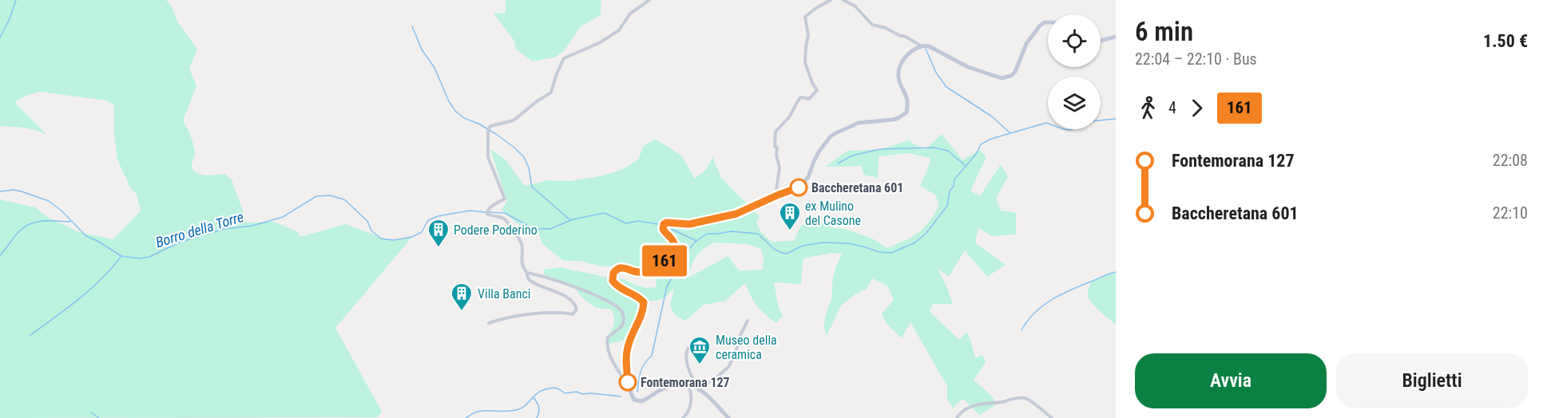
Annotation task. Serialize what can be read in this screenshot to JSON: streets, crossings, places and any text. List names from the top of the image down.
{
  "water": ["Borro della Torre"],
  "places": {
    "other": ["Baccheretana 601", "Fontemorana 127"],
    "building": ["ex Mulino del Casone", "Podere Poderino", "Villa Banci"],
    "museum": ["Museo della ceramica"]
  },
  "lines": ["bus line 161"],
  "page": {
    "on_map": "161",
    "heading": ["6 min", "22:04 – 22:10 · Bus", "1.50 €"],
    "legs": ["4", "161"],
    "list": [
      {
        "name": "Fontemorana 127",
        "value": "22:08"
      },
      {
        "name": "Baccheretana 601",
        "value": "22:10"
      }
    ],
    "buttons": ["Avvia", "Biglietti"]
  }
}
